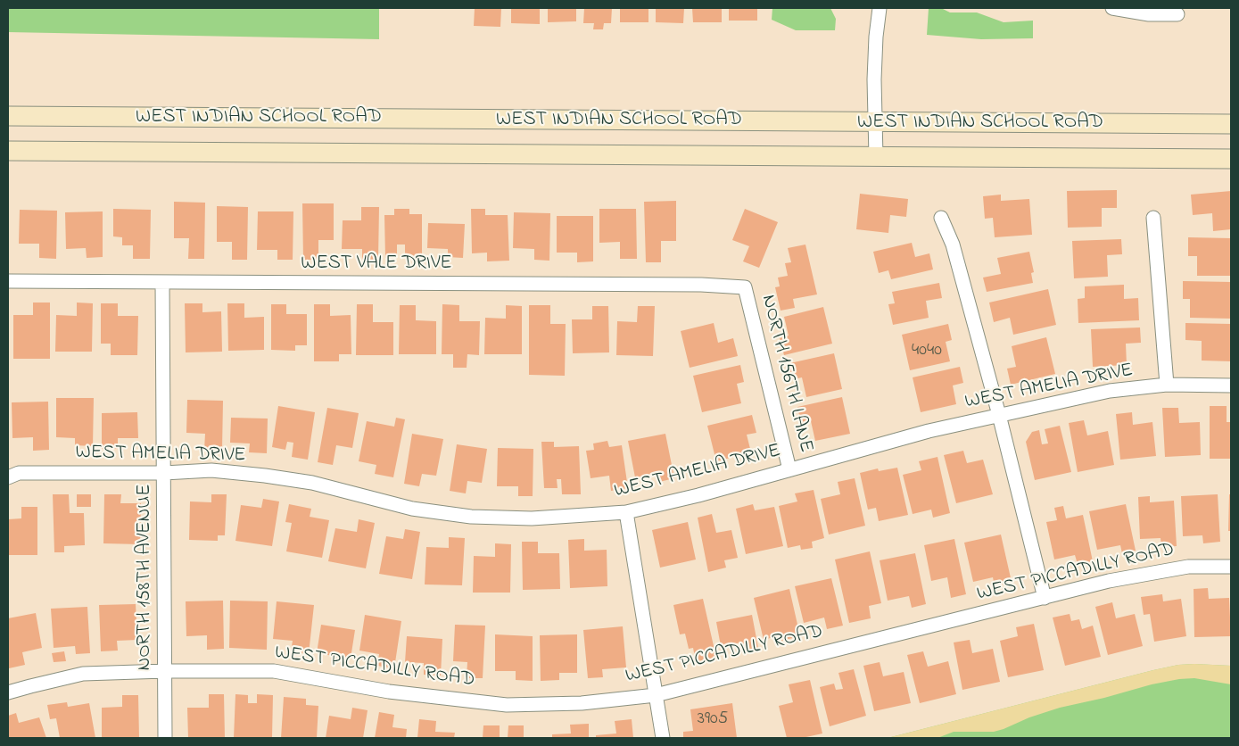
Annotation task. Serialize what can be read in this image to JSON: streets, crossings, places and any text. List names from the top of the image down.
{
  "streets": {
    "main road": ["WEST INDIAN SCHOOL ROAD"],
    "street": [
      "WEST VALE DRIVE",
      "NORTH 156TH LANE",
      "WEST AMELIA DRIVE",
      "WEST PICCADILLY ROAD",
      "NORTH 158TH AVENUE"
    ]
  },
  "crossings": [
    ["WEST VALE DRIVE", "NORTH 156TH LANE"],
    ["WEST VALE DRIVE", "NORTH 158TH AVENUE"],
    ["NORTH 156TH LANE", "WEST AMELIA DRIVE"],
    ["WEST AMELIA DRIVE", "NORTH 158TH AVENUE"],
    ["WEST PICCADILLY ROAD", "NORTH 158TH AVENUE"]
  ],
  "house_numbers": ["4040", "3905"]
}
